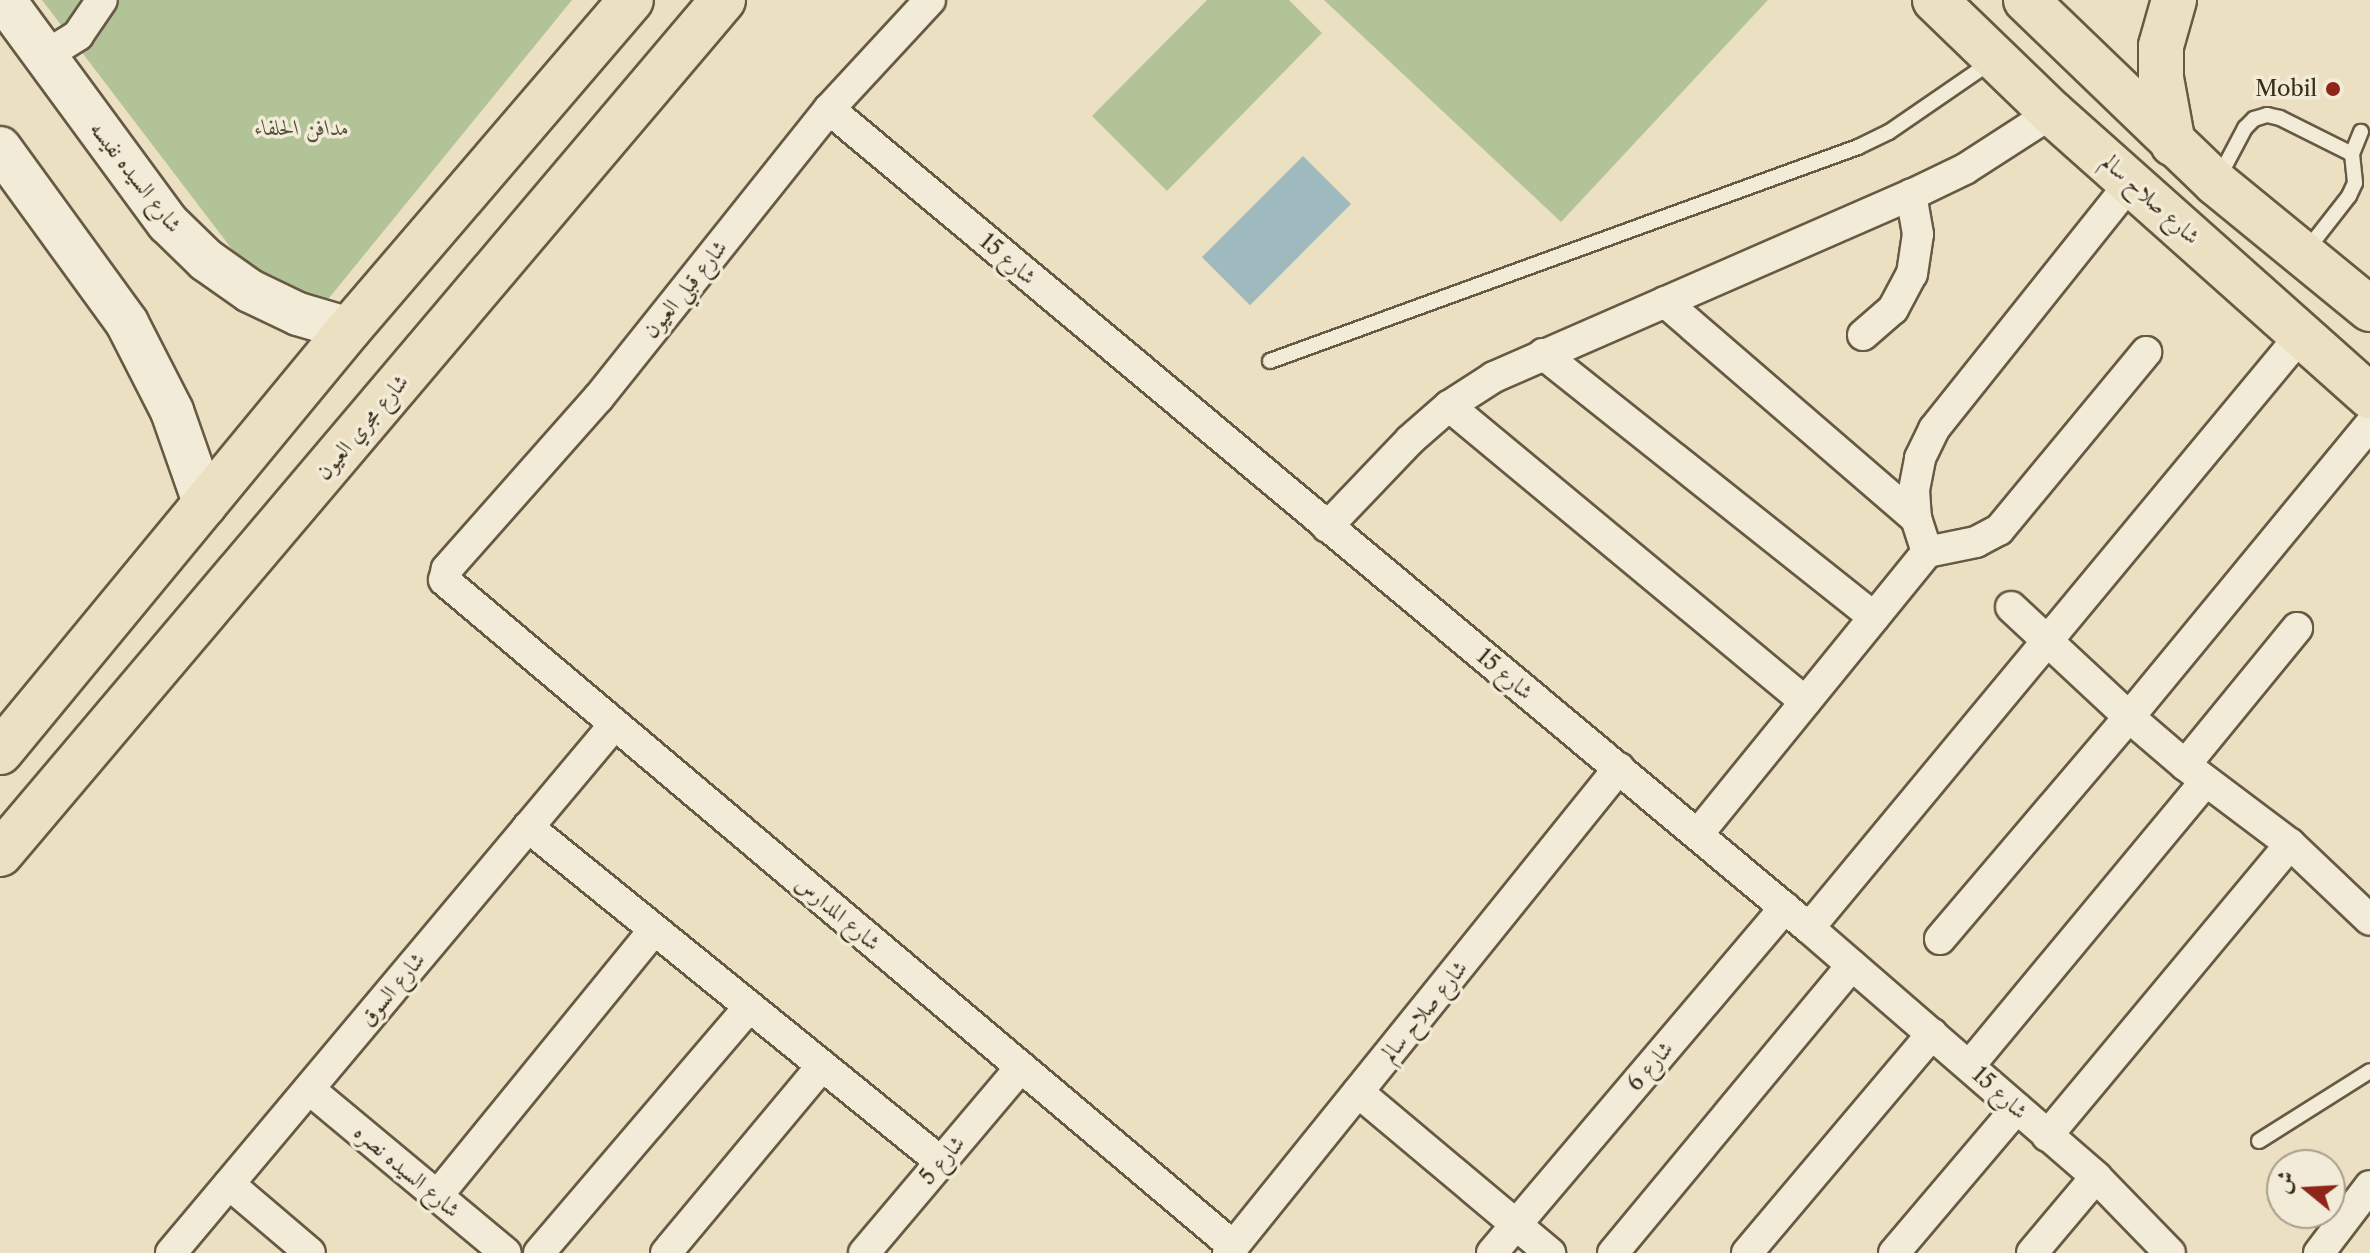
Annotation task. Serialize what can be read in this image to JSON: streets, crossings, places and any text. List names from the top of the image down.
{
  "streets": {
    "main road": ["شارع صلاح سالم", "شارع مجري العيون"],
    "street": [
      "شارع السيده نفيسه",
      "شارع 15",
      "شارع قبلي العيون",
      "شارع المدارس",
      "شارع السوق",
      "شارع 6",
      "شارع 5",
      "شارع السيده نصره"
    ]
  },
  "crossings": [
    ["شارع صلاح سالم", "شارع 15"],
    ["شارع صلاح سالم", "شارع المدارس"],
    ["شارع 15", "شارع قبلي العيون"],
    ["شارع 15", "شارع 6"],
    ["شارع قبلي العيون", "شارع المدارس"],
    ["شارع المدارس", "شارع السوق"],
    ["شارع المدارس", "شارع 5"],
    ["شارع السوق", "شارع السيده نصره"]
  ],
  "parks": ["مدافن الحلفاء"],
  "places": ["Mobil"],
  "north": "left"
}
